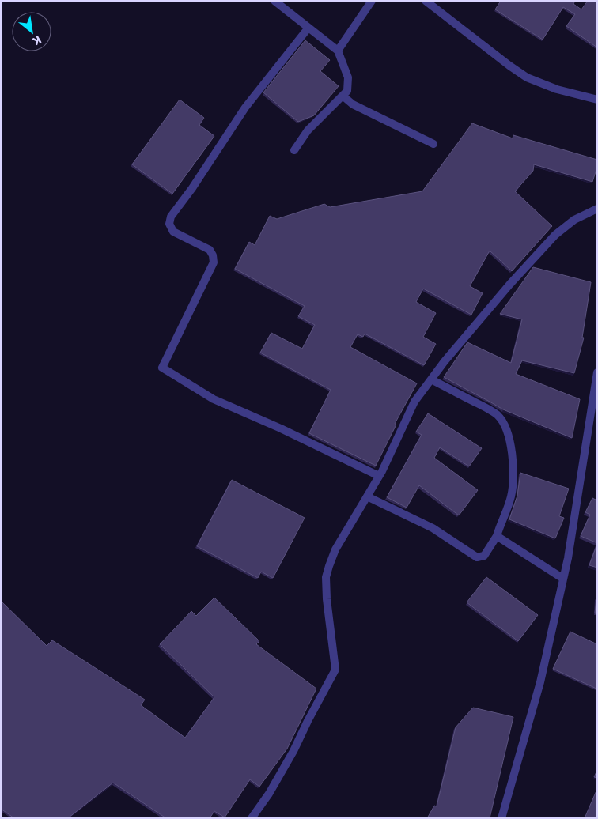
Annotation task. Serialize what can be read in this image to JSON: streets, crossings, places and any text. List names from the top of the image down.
{
  "north": "bottom right"
}
